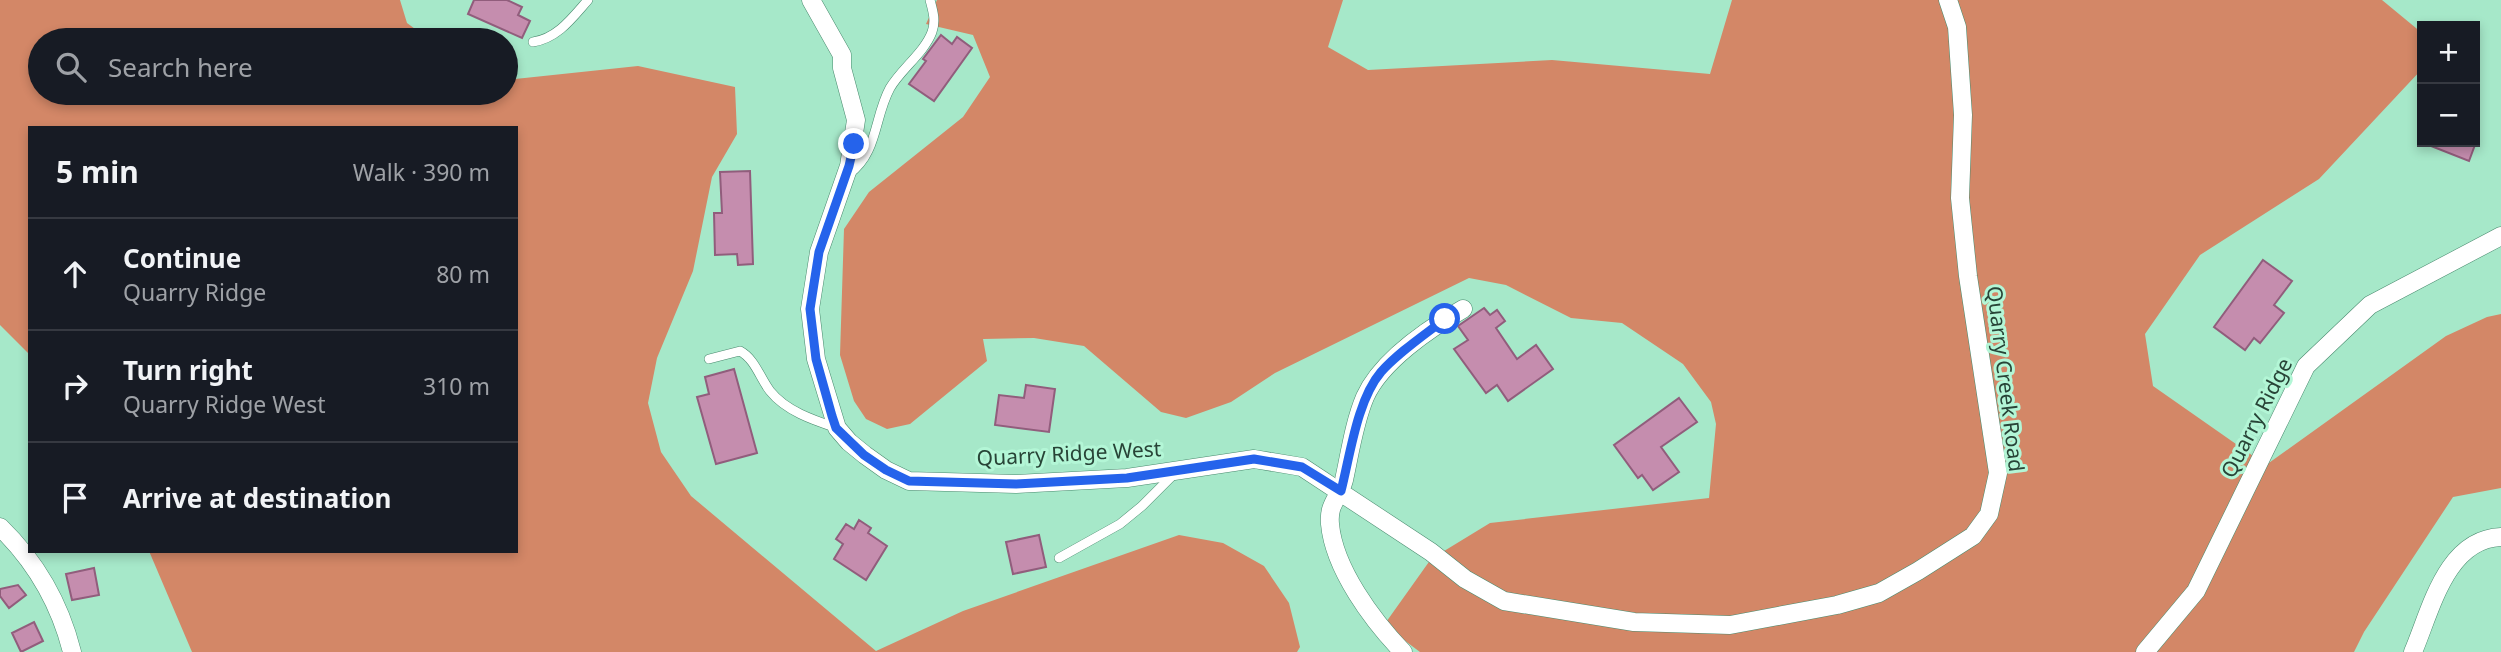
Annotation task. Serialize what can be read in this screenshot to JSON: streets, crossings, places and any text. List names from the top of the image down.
{
  "streets": {
    "street": ["Quarry Creek Road", "Quarry Ridge", "Quarry Ridge West"]
  },
  "crossings": [
    ["Quarry Creek Road", "Quarry Ridge West"]
  ],
  "page": {
    "map_buttons": ["+", "−"],
    "search": "Search here",
    "heading": ["5 min", "Walk · 390 m"],
    "list": [
      ["Continue", "Quarry Ridge", "80 m"],
      ["Turn right", "Quarry Ridge West", "310 m"],
      "Arrive at destination"
    ]
  }
}
